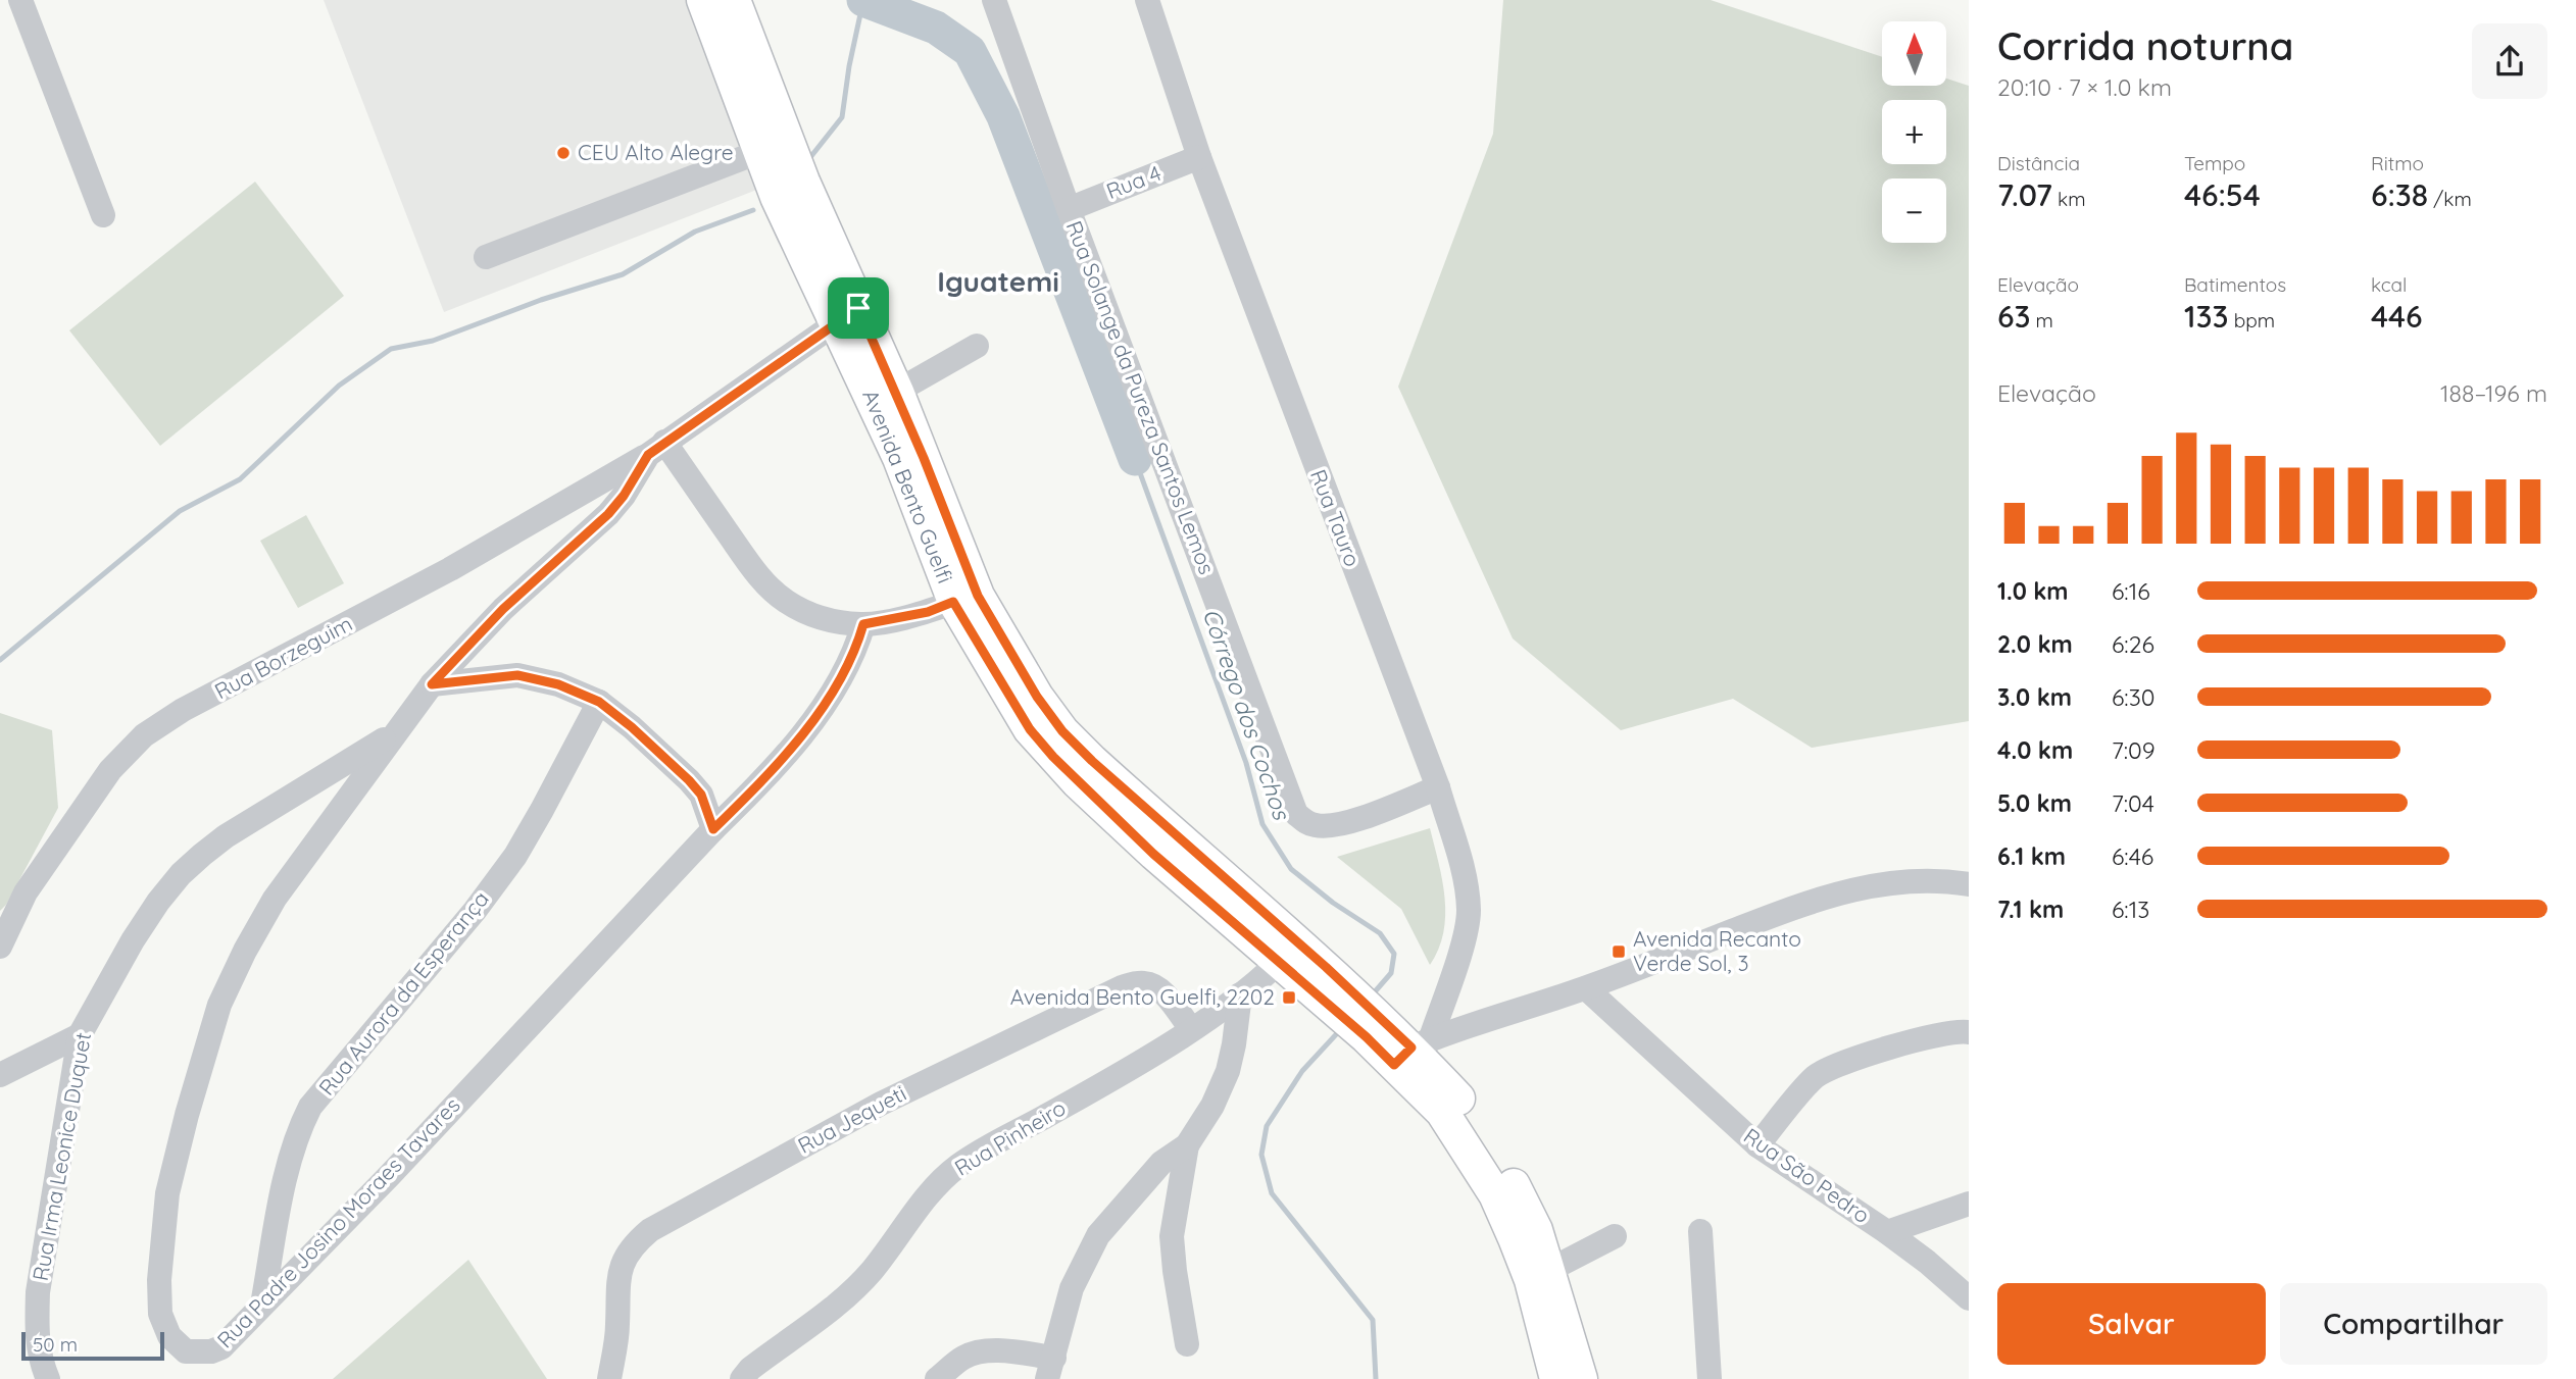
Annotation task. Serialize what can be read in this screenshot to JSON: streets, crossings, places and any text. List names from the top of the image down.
{
  "streets": {
    "main road": ["Avenida Bento Guelfi"],
    "street": [
      "Rua 4",
      "Rua Solange da Pureza Santos Lemos",
      "Rua Tauro",
      "Rua Borzeguim",
      "Rua Aurora da Esperança",
      "Rua Jequeti",
      "Rua Pinheiro",
      "Rua Irma Leonice Duquet",
      "Rua São Pedro",
      "Rua Padre Josino Moraes Tavares"
    ]
  },
  "crossings": [
    ["Rua 4", "Rua Solange da Pureza Santos Lemos"],
    ["Rua 4", "Rua Tauro"],
    ["Rua Solange da Pureza Santos Lemos", "Rua Tauro"],
    ["Avenida Bento Guelfi", "Rua Tauro"],
    ["Avenida Bento Guelfi", "Rua Pinheiro"],
    ["Avenida Bento Guelfi", "Rua Padre Josino Moraes Tavares"],
    ["Rua Borzeguim", "Rua Padre Josino Moraes Tavares"],
    ["Rua Aurora da Esperança", "Rua Padre Josino Moraes Tavares"],
    ["Rua Jequeti", "Rua Pinheiro"],
    ["Rua Irma Leonice Duquet", "Rua Padre Josino Moraes Tavares"]
  ],
  "districts": ["Iguatemi"],
  "water": ["Córrego dos Cochos"],
  "places": {
    "other": ["CEU Alto Alegre"],
    "transit": ["Avenida Recanto Verde Sol, 3", "Avenida Bento Guelfi, 2202"]
  },
  "scale_bar": "50 m",
  "north": "top",
  "page": {
    "heading": ["Corrida noturna", "20:10 · 7 × 1.0 km"],
    "map_buttons": ["+", "−"],
    "stats": [
      ["Distância", "7.07 km"],
      ["Tempo", "46:54"],
      ["Ritmo", "6:38 /km"],
      ["Elevação", "63 m"],
      ["Batimentos", "133 bpm"],
      ["kcal", "446"]
    ],
    "chart": ["Elevação", "188–196 m"],
    "list": [
      {
        "name": "1.0 km",
        "note": "6:16"
      },
      {
        "name": "2.0 km",
        "note": "6:26"
      },
      {
        "name": "3.0 km",
        "note": "6:30"
      },
      {
        "name": "4.0 km",
        "note": "7:09"
      },
      {
        "name": "5.0 km",
        "note": "7:04"
      },
      {
        "name": "6.1 km",
        "note": "6:46"
      },
      {
        "name": "7.1 km",
        "note": "6:13"
      }
    ],
    "buttons": ["Salvar", "Compartilhar"],
    "scale": "50 m"
  }
}
